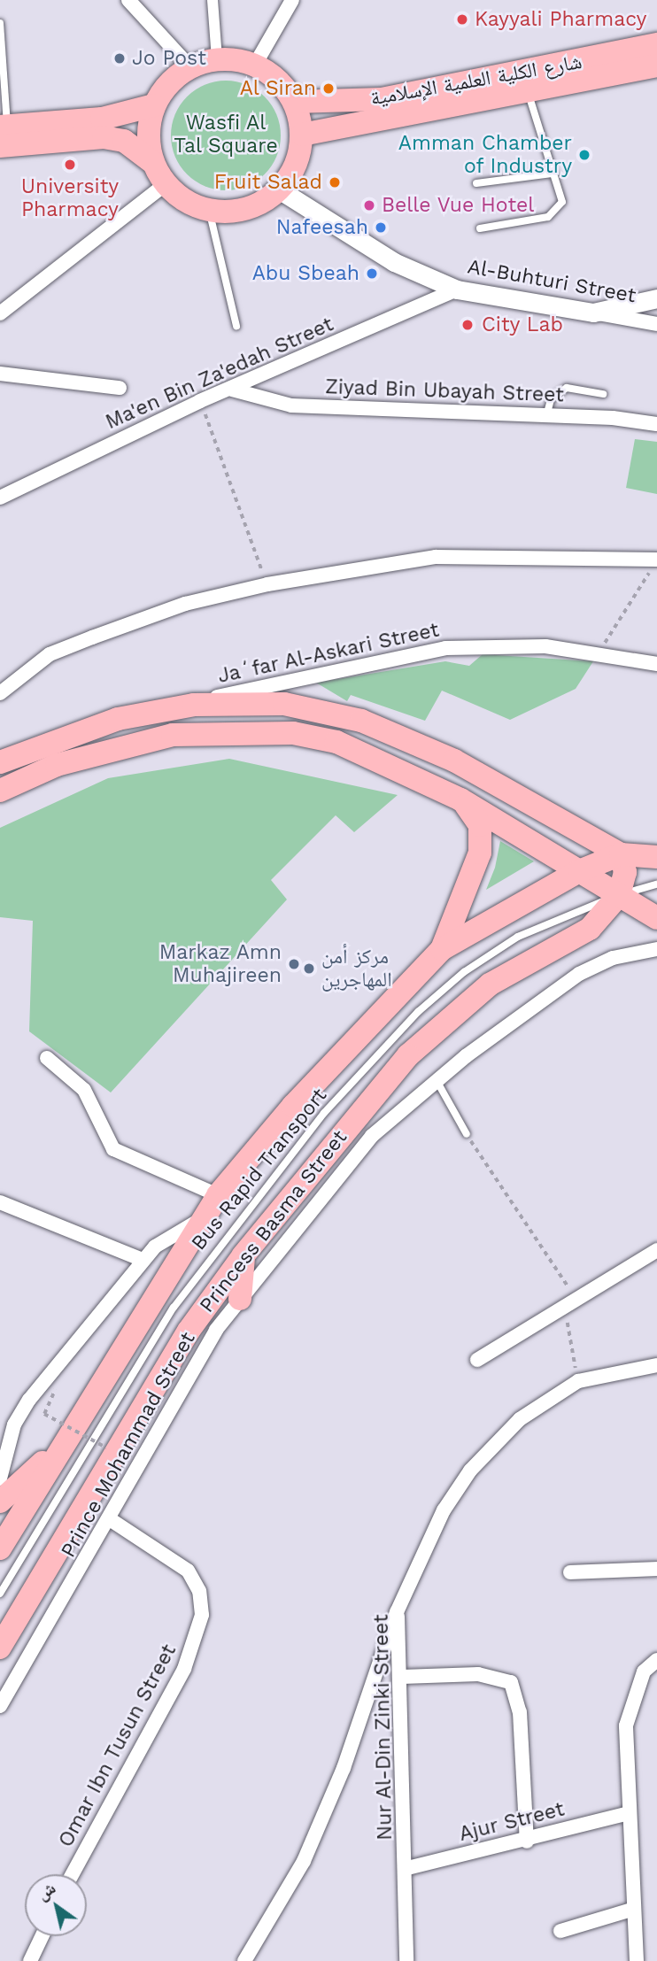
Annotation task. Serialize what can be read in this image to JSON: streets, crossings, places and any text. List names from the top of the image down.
{
  "streets": {
    "main road": ["شارع الكلية العلمية الإسلامية", "Princess Basma Street"],
    "street": [
      "Al-Buhturi Street",
      "Ma'en Bin Za'edah Street",
      "Ziyad Bin Ubayah Street",
      "Jaʻfar Al-Askari Street",
      "Prince Mohammad Street",
      "Nur Al-Din Zinki Street",
      "Omar Ibn Tusun Street",
      "Ajur Street"
    ],
    "lane": ["Bus Rapid Transport"]
  },
  "crossings": [
    ["شارع الكلية العلمية الإسلامية", "Al-Buhturi Street"],
    ["Al-Buhturi Street", "Ma'en Bin Za'edah Street"],
    ["Ma'en Bin Za'edah Street", "Ziyad Bin Ubayah Street"],
    ["Bus Rapid Transport", "Princess Basma Street"],
    ["Prince Mohammad Street", "Omar Ibn Tusun Street"],
    ["Nur Al-Din Zinki Street", "Ajur Street"]
  ],
  "parks": ["Wasfi Al Tal Square"],
  "places": [
    "Kayyali Pharmacy",
    "Jo Post",
    "Al Siran",
    "Amman Chamber of Industry",
    "University Pharmacy",
    "Fruit Salad",
    "Belle Vue Hotel",
    "Nafeesah",
    "Abu Sbeah",
    "City Lab",
    "Markaz Amn Muhajireen",
    "مركز أمن المهاجرين"
  ],
  "north": "top left"
}
